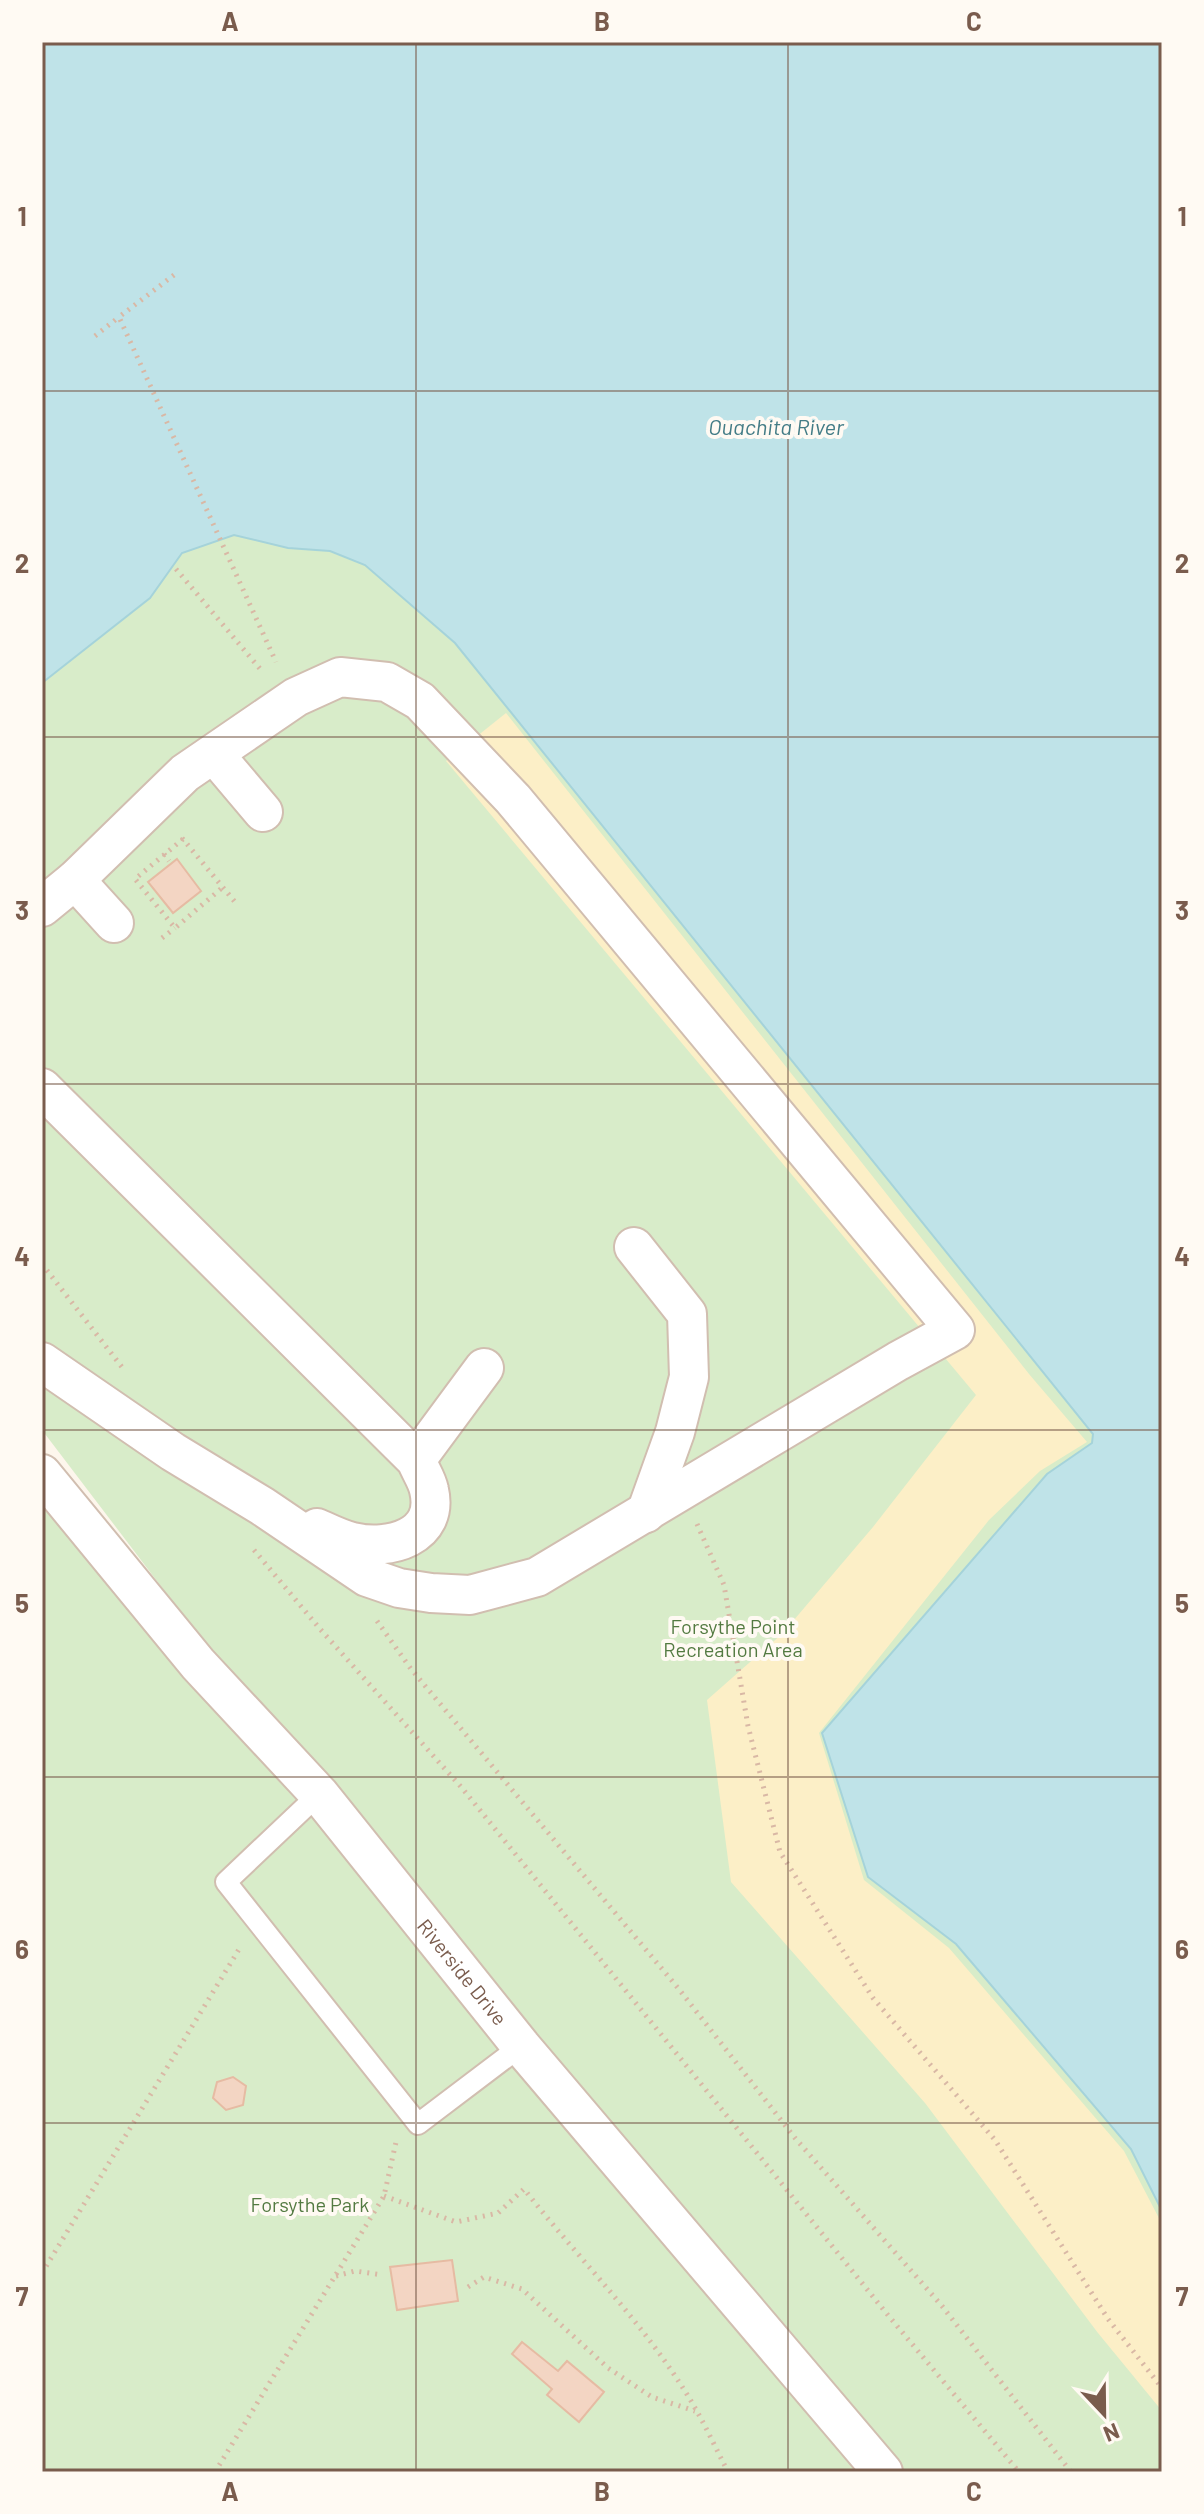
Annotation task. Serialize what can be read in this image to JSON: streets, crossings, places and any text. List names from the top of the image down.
{
  "streets": {
    "street": ["Riverside Drive"]
  },
  "water": ["Ouachita River"],
  "parks": ["Forsythe Point Recreation Area", "Forsythe Park"],
  "north": "bottom",
  "grid": {
    "columns": ["A", "B", "C"],
    "rows": [
      "1",
      "2",
      "3",
      "4",
      "5",
      "6",
      "7"
    ]
  }
}
